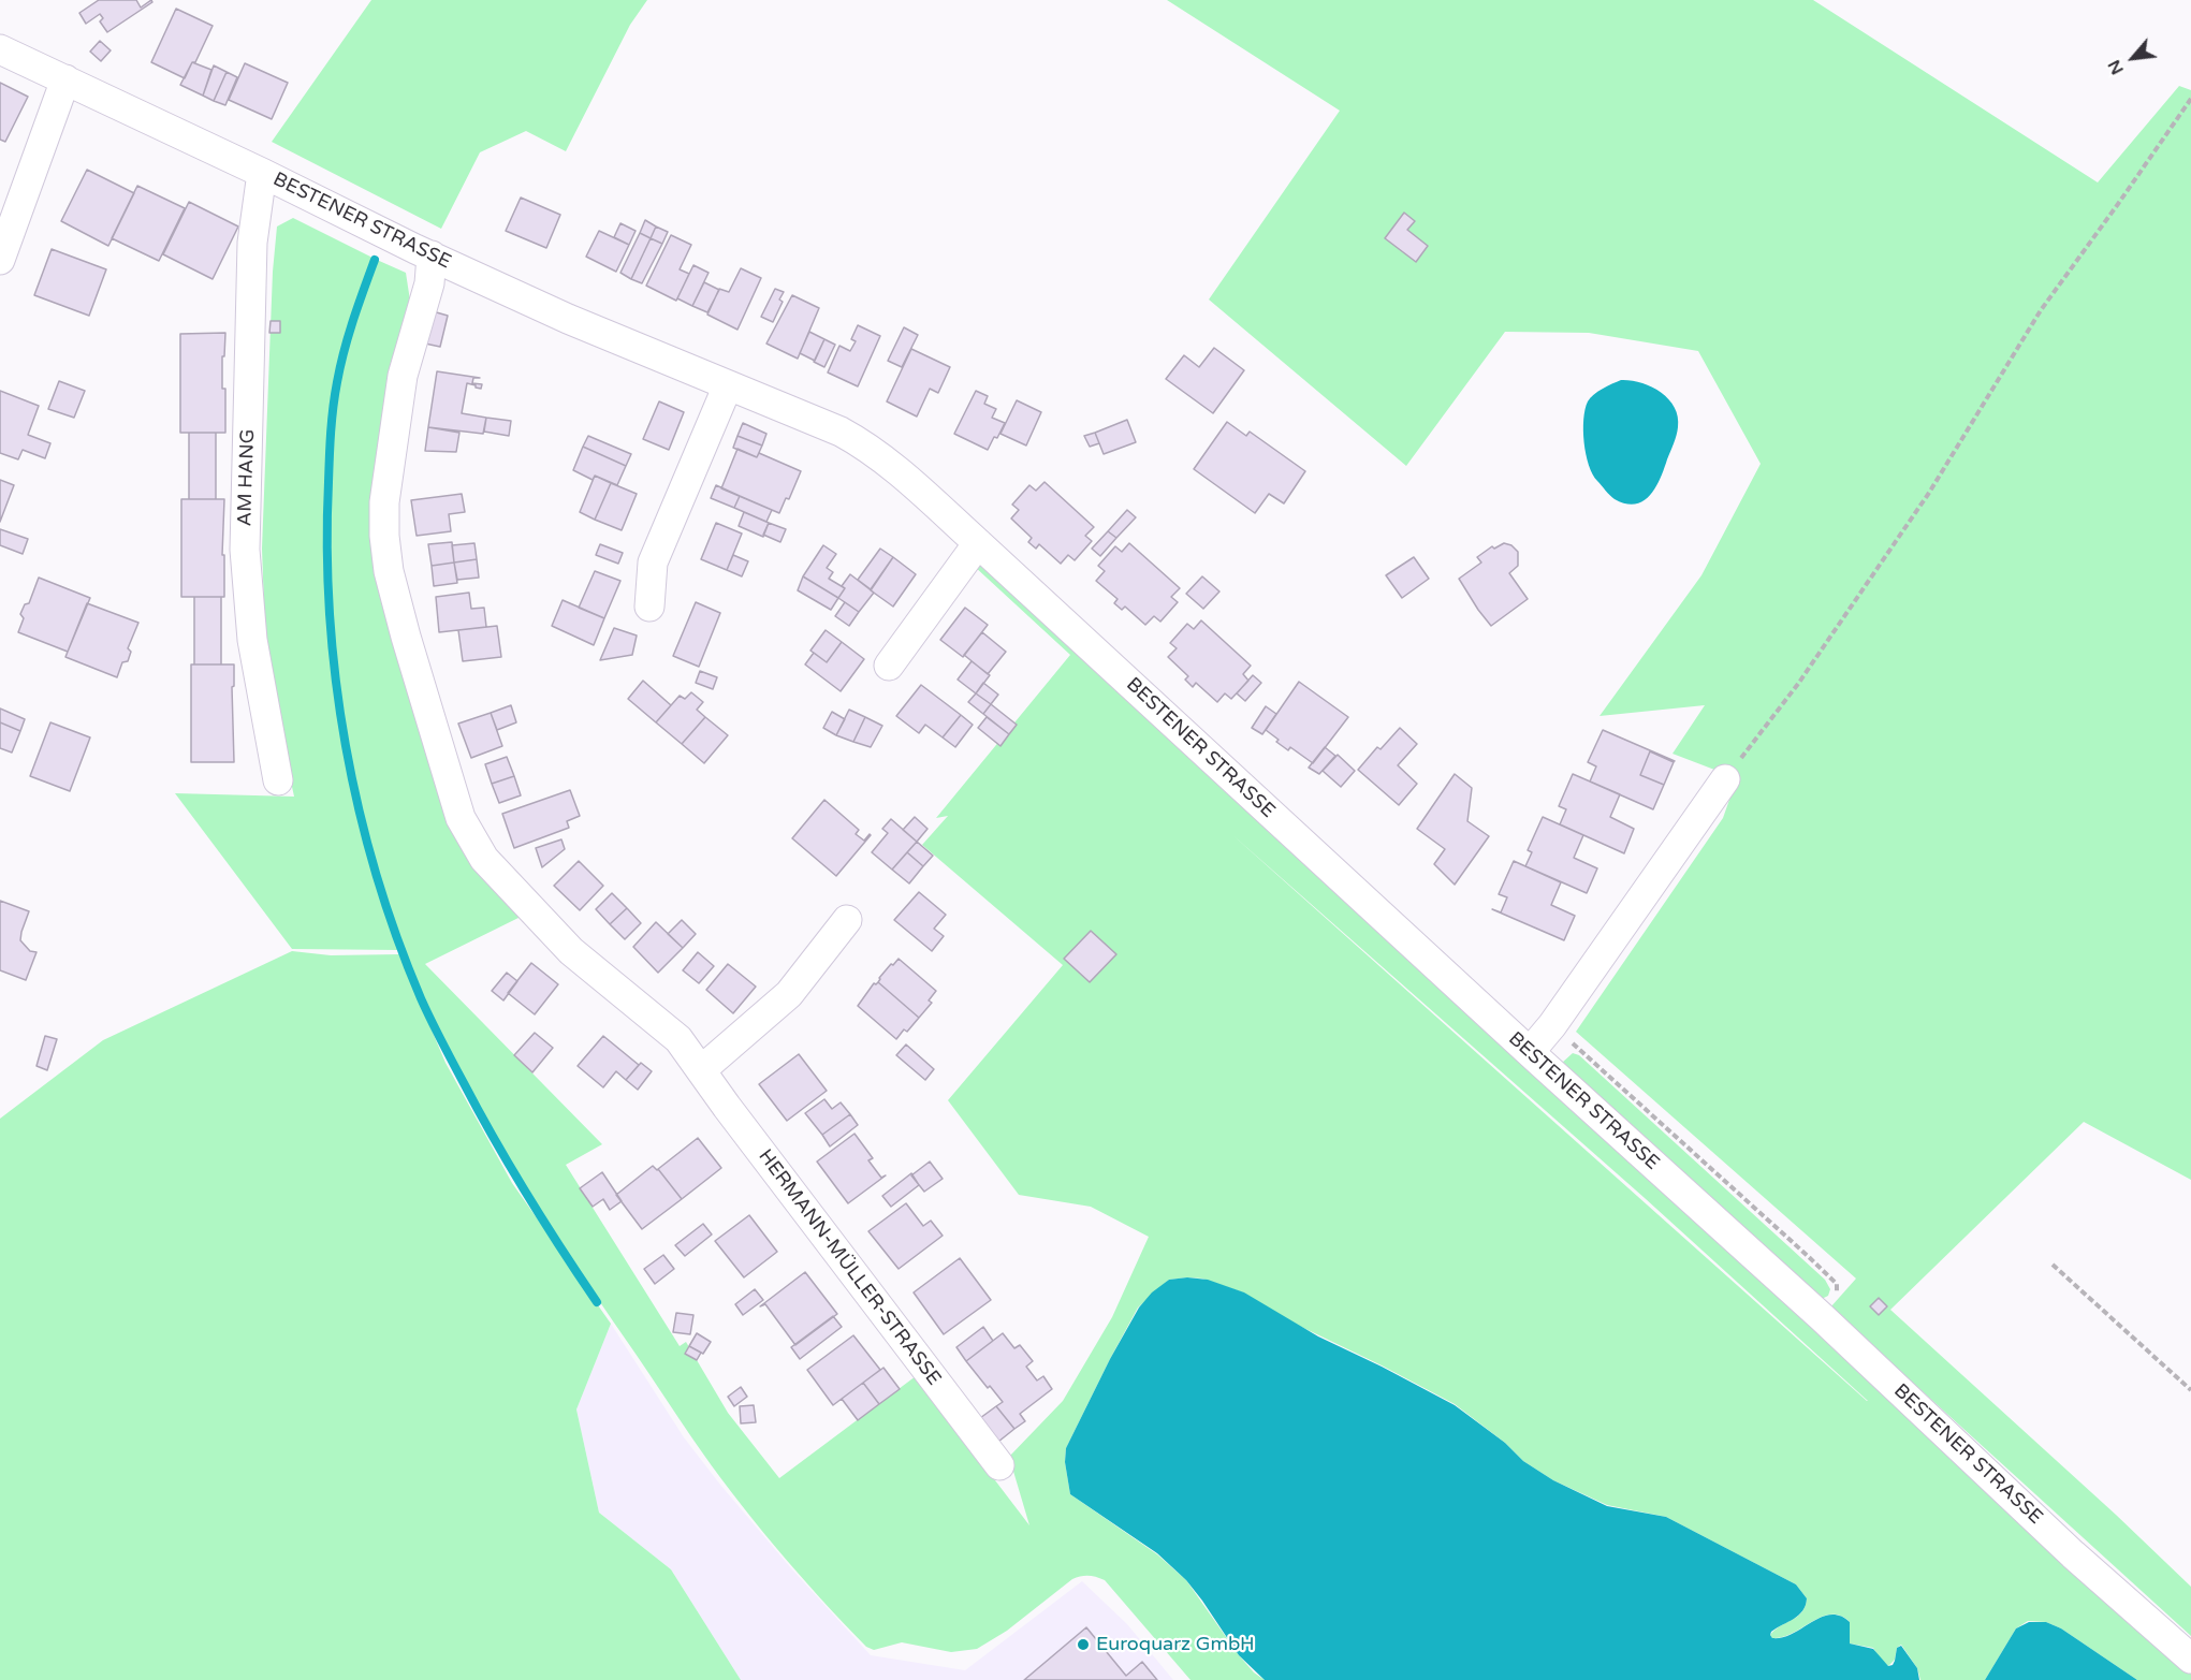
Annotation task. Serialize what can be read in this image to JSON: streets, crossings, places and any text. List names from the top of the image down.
{
  "streets": {
    "street": ["BESTENER STRASSE", "AM HANG", "HERMANN-MÜLLER-STRASSE"]
  },
  "crossings": [
    ["BESTENER STRASSE", "AM HANG"],
    ["BESTENER STRASSE", "HERMANN-MÜLLER-STRASSE"]
  ],
  "places": ["Euroquarz GmbH"],
  "north": "bottom left"
}
